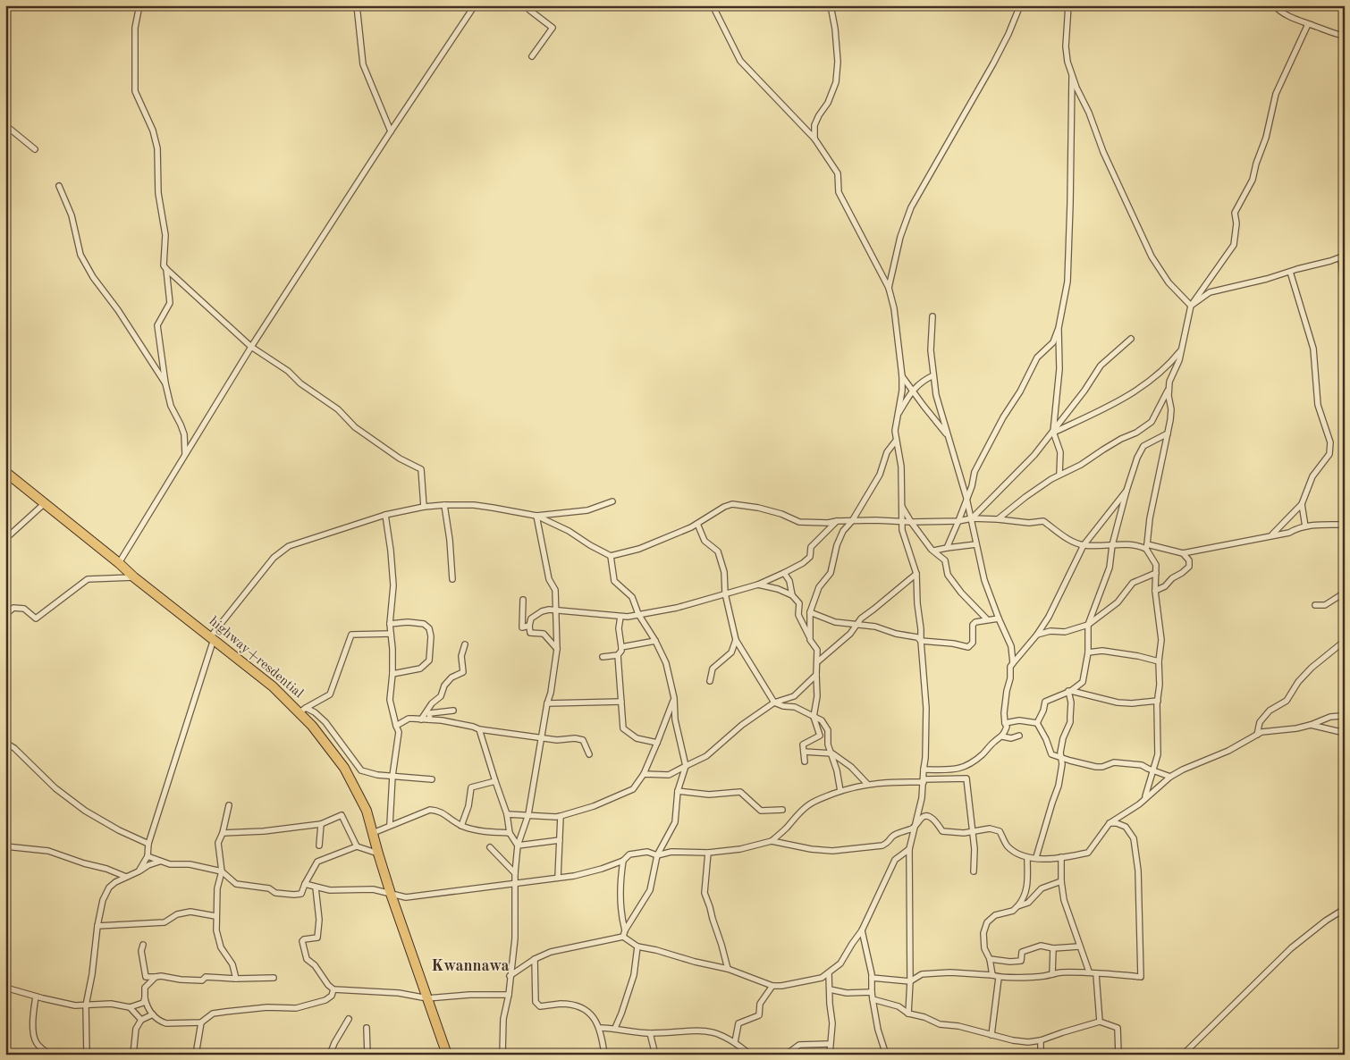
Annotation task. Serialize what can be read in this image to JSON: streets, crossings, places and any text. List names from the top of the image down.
{
  "streets": {
    "highway": ["highway+resdential"]
  },
  "districts": ["Kwannawa"]
}
